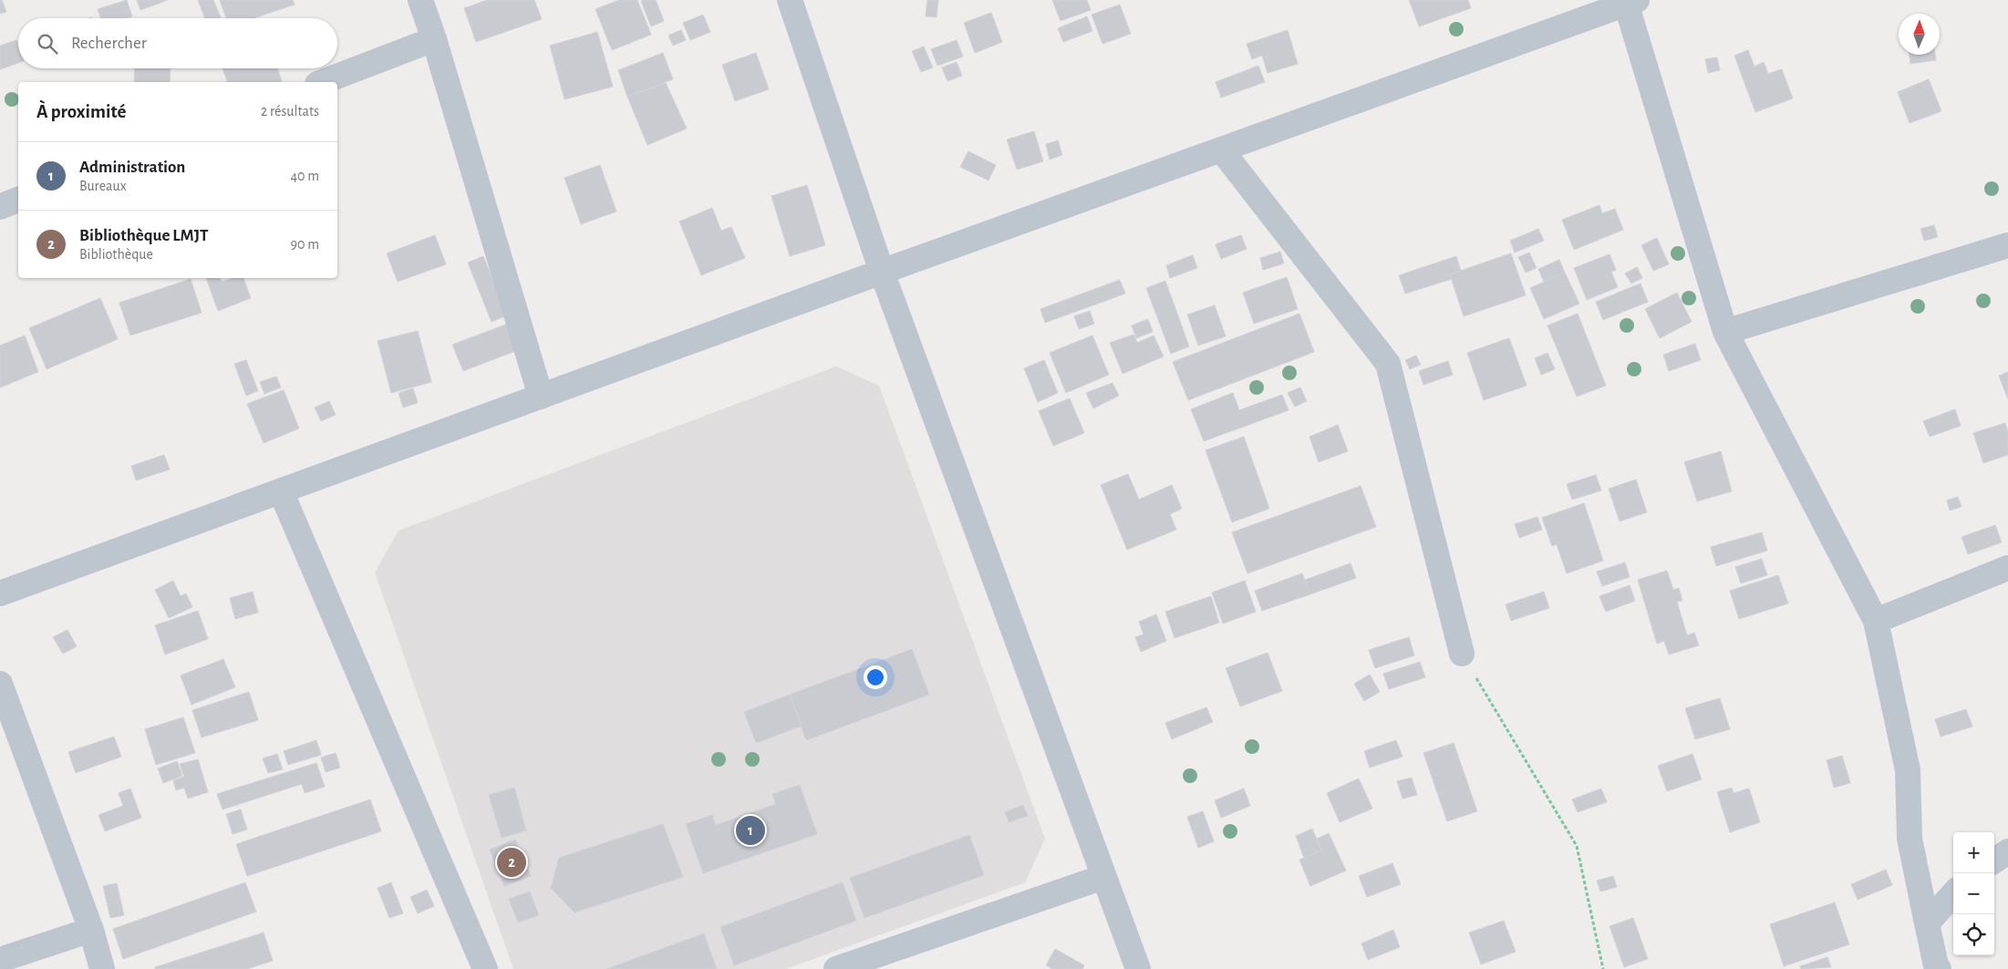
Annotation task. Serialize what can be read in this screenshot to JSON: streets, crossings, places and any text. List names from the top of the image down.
{
  "north": "top",
  "page": {
    "search": "Rechercher",
    "heading": ["À proximité", "2 résultats"],
    "list": [
      {
        "mark": "1",
        "name": "Administration",
        "note": "Bureaux",
        "value": "40 m"
      },
      {
        "mark": "2",
        "name": "Bibliothèque LMJT",
        "note": "Bibliothèque",
        "value": "90 m"
      }
    ],
    "pins": ["1", "2"],
    "map_buttons": ["+", "−"]
  }
}
